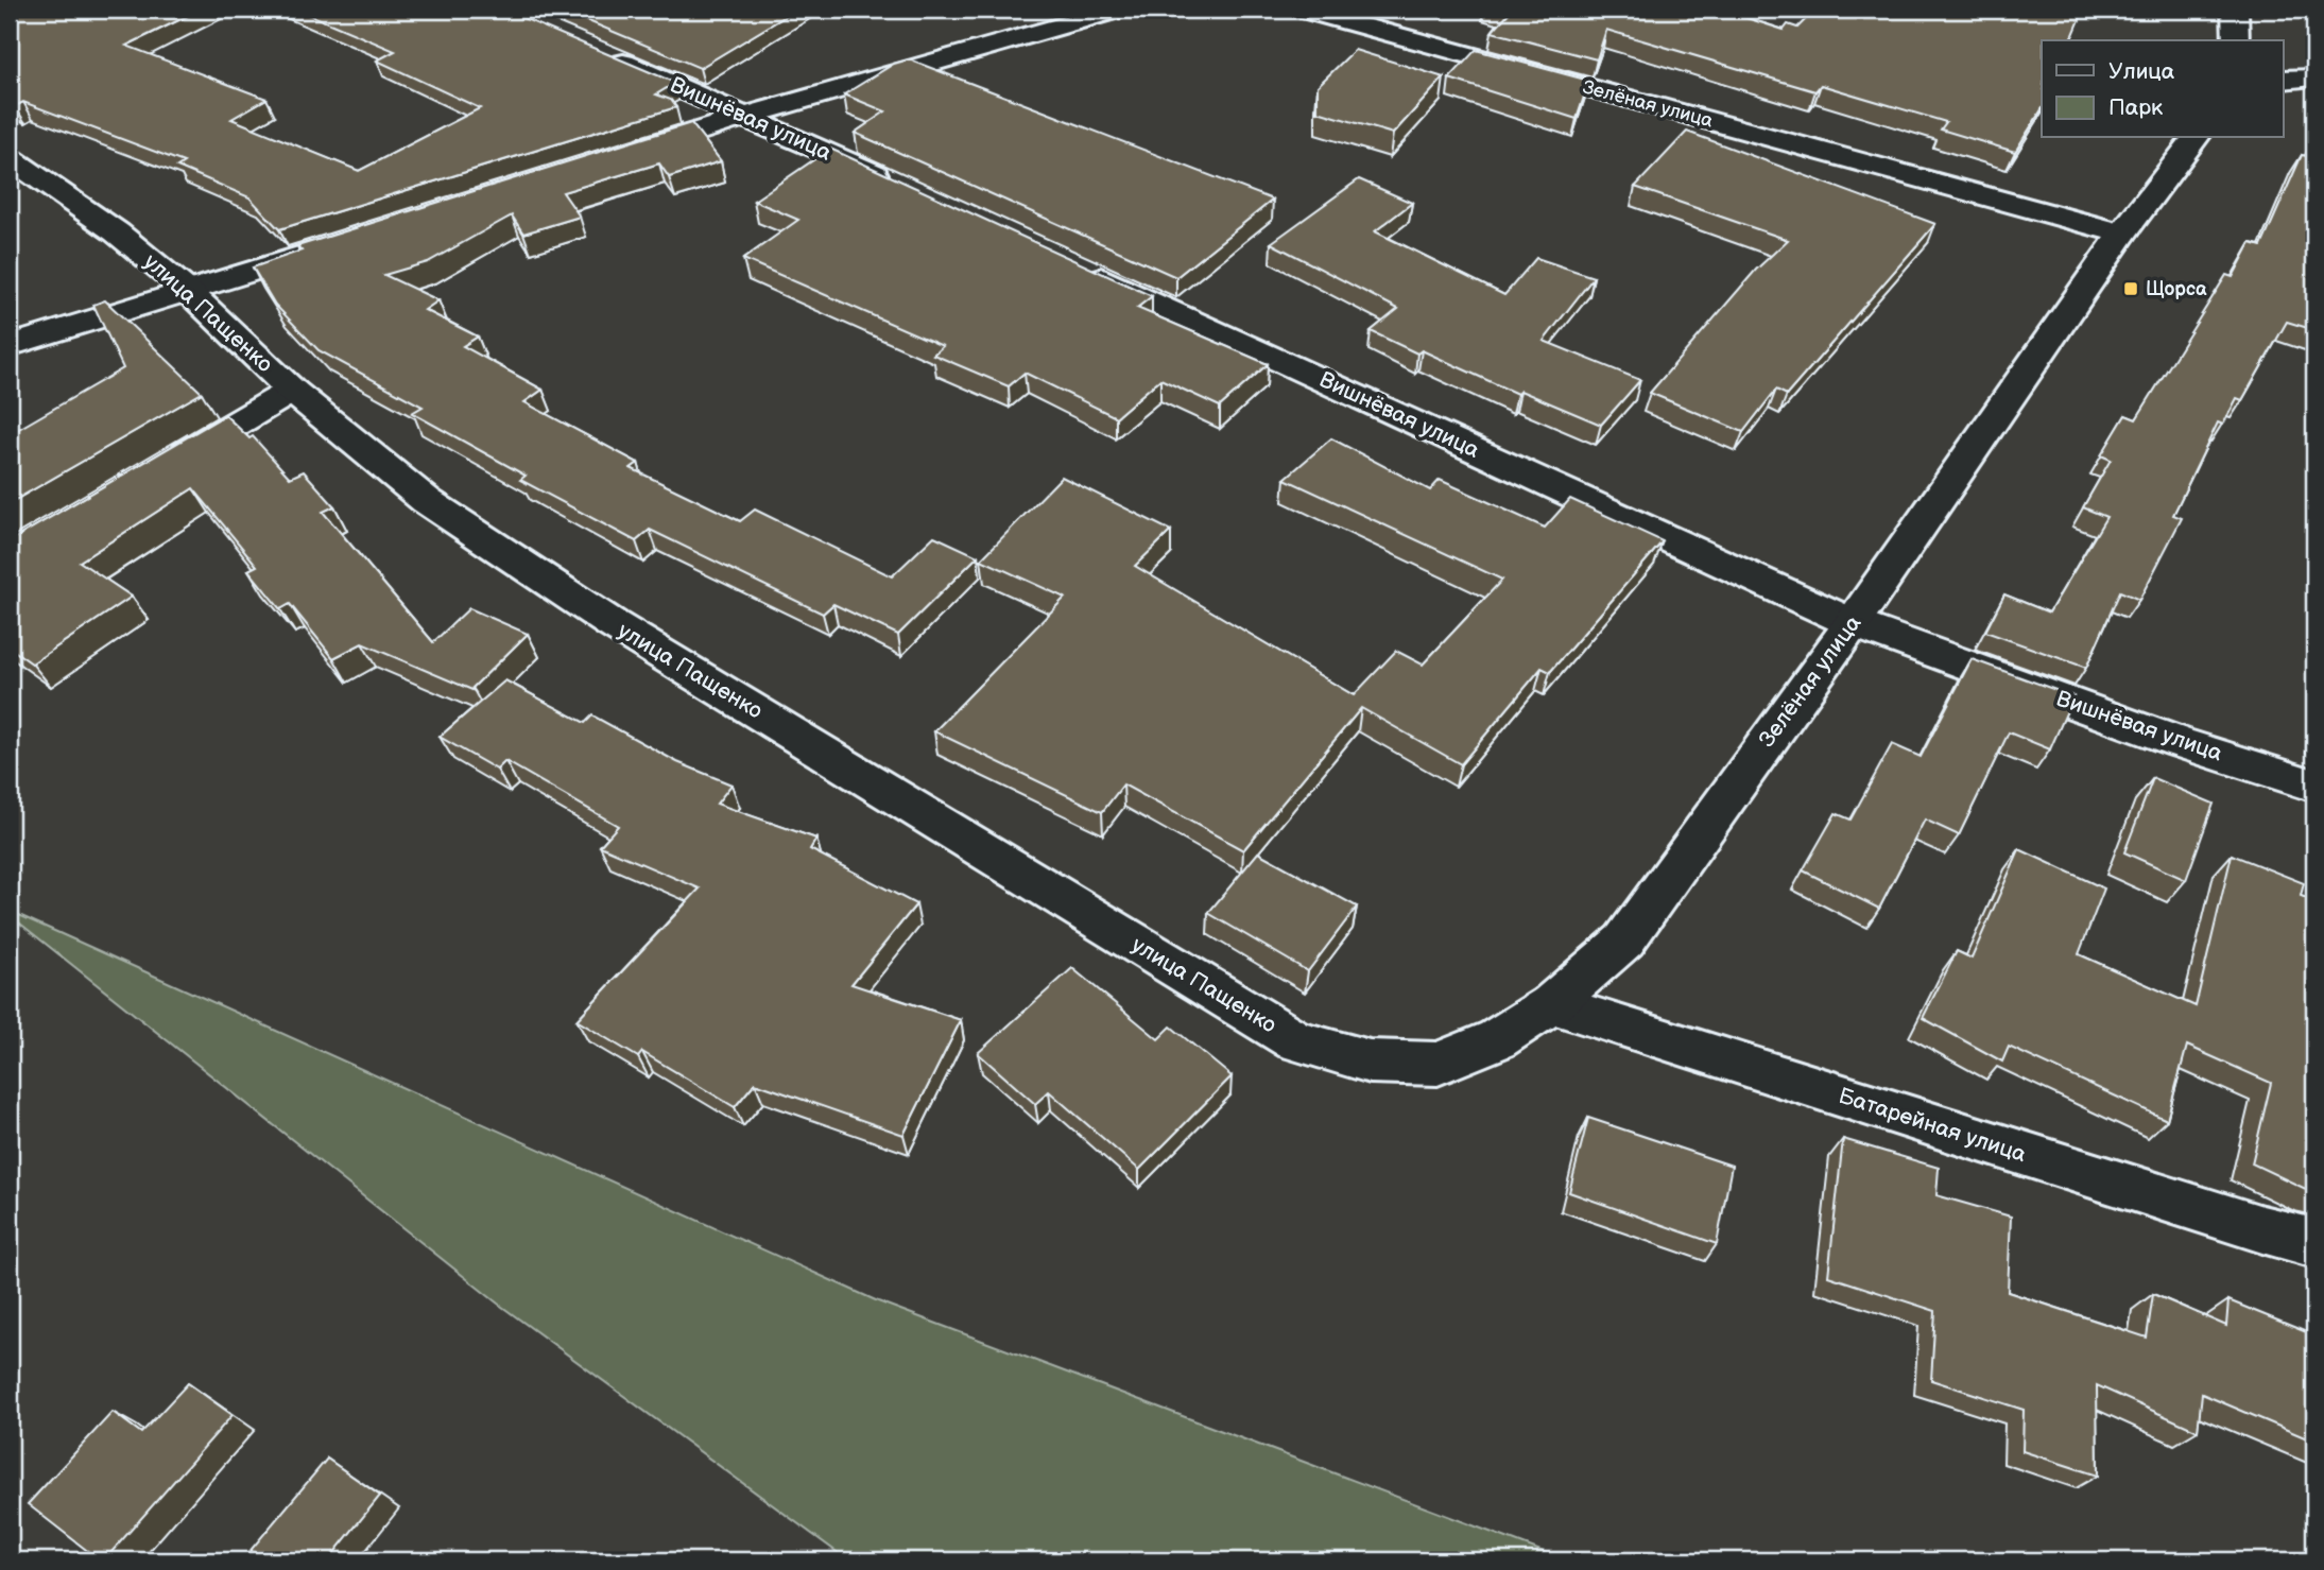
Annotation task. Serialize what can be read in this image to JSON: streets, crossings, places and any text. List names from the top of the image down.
{
  "streets": {
    "street": [
      "Зелёная улица",
      "Вишнёвая улица",
      "улица Пащенко",
      "Батарейная улица"
    ]
  },
  "crossings": [
    ["Зелёная улица", "Вишнёвая улица"],
    ["Зелёная улица", "улица Пащенко"],
    ["Зелёная улица", "Батарейная улица"]
  ],
  "places": {
    "transit": ["Щорса"]
  },
  "legend": ["Улица", "Парк"]
}
